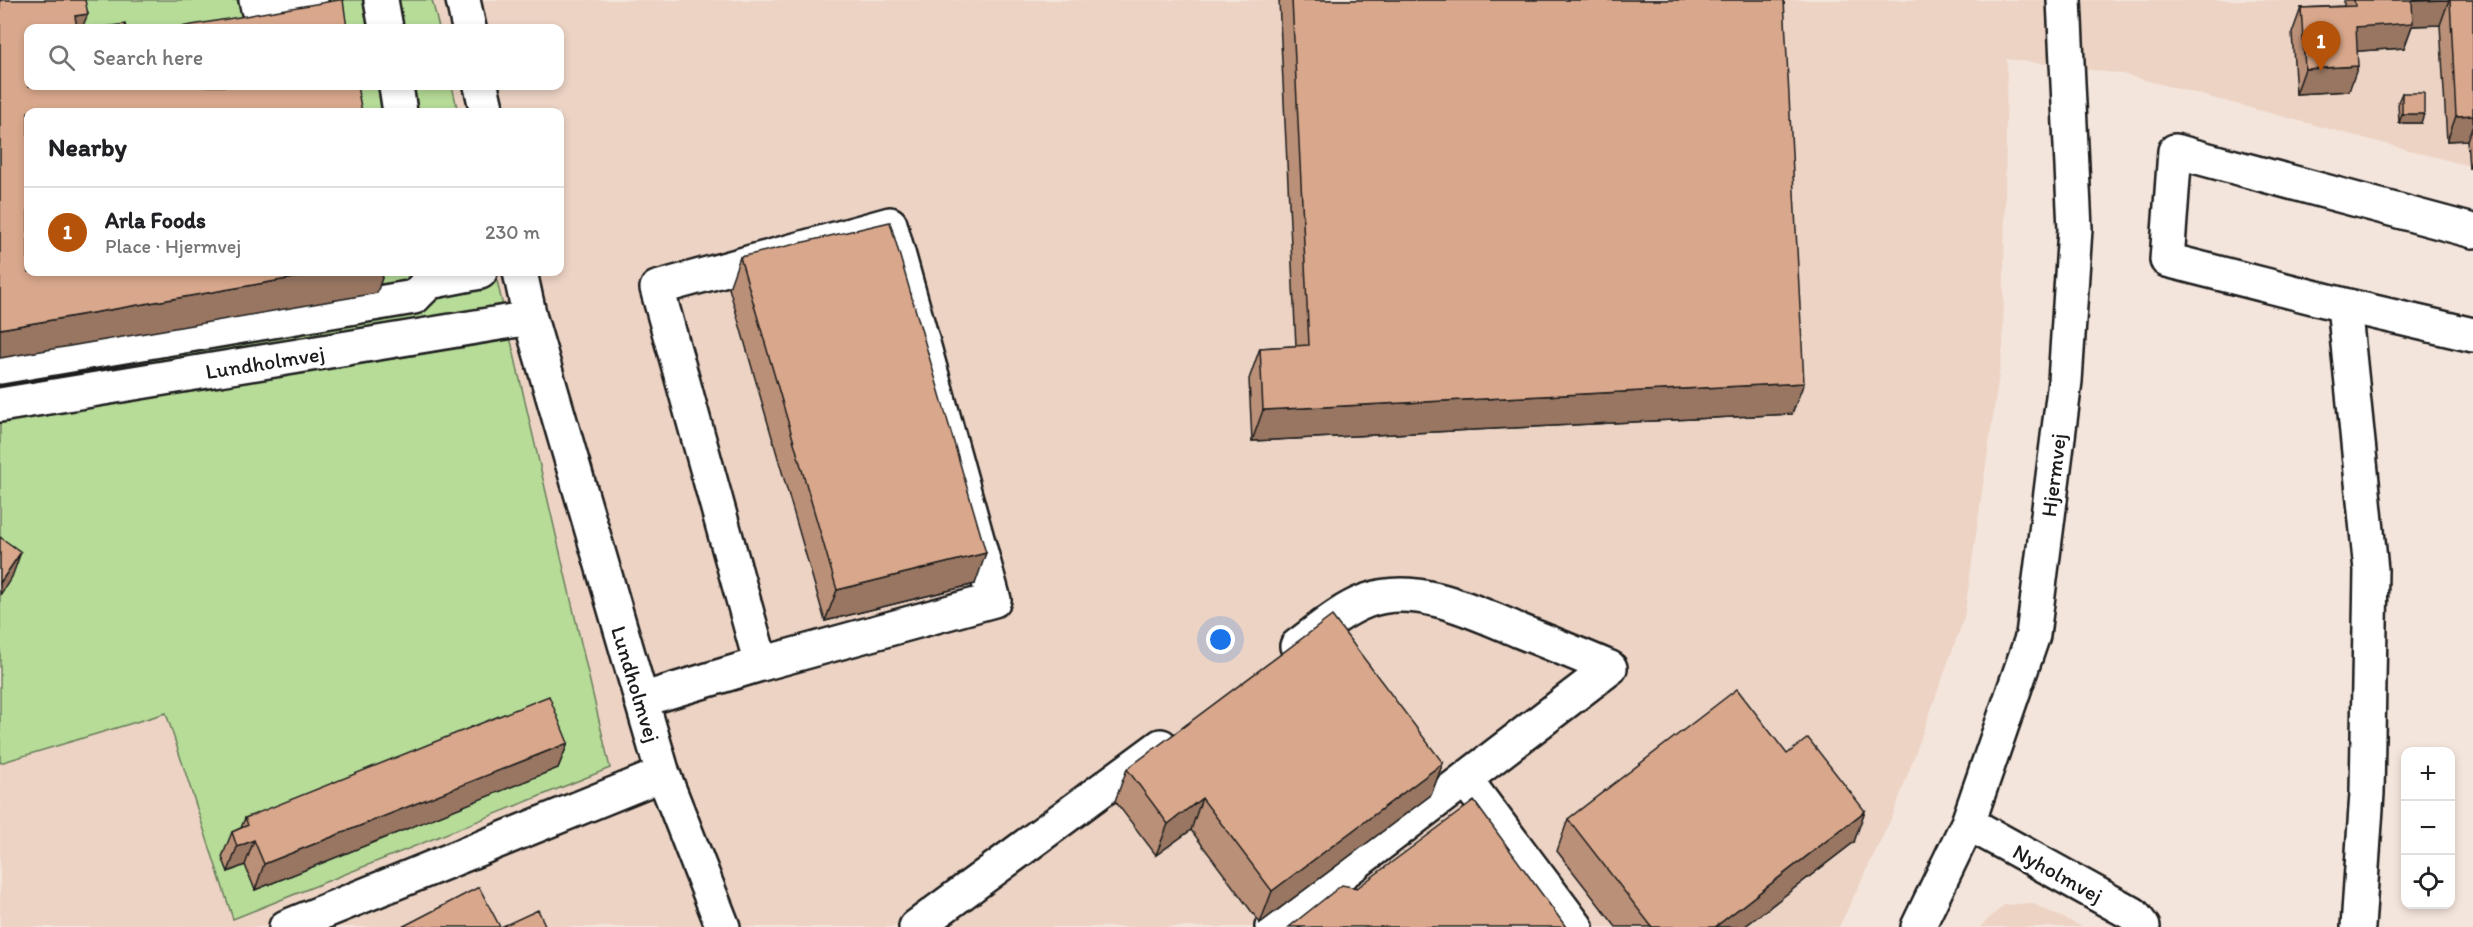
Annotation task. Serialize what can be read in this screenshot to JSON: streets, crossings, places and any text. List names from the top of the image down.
{
  "streets": {
    "street": ["Lundholmvej", "Hjermvej", "Nyholmvej"]
  },
  "crossings": [
    ["Hjermvej", "Nyholmvej"]
  ],
  "page": {
    "pins": "1",
    "search": "Search here",
    "heading": "Nearby",
    "list": [
      {
        "mark": "1",
        "name": "Arla Foods",
        "note": "Place · Hjermvej",
        "value": "230 m"
      }
    ],
    "map_buttons": ["+", "−"]
  }
}
